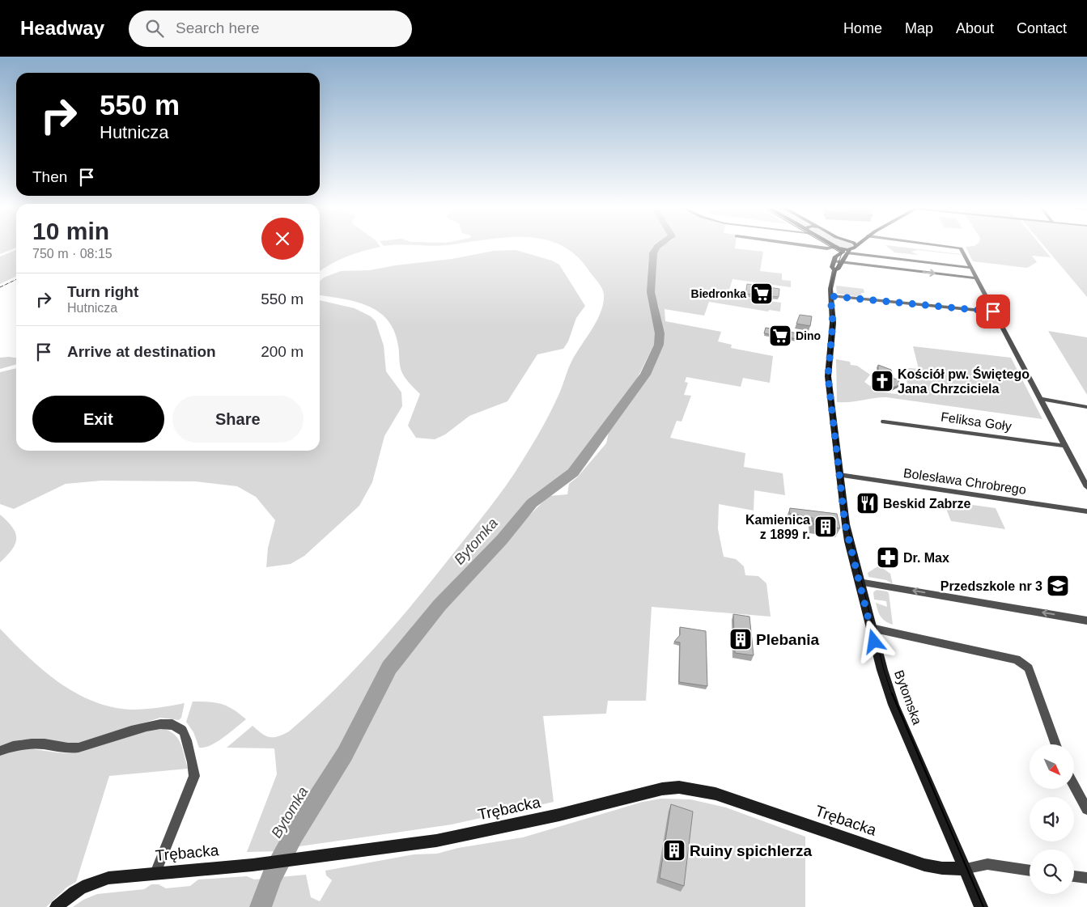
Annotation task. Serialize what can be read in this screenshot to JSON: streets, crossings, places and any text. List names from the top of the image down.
{
  "streets": {
    "street": [
      "Feliksa Goły",
      "Bolesława Chrobrego",
      "Bytomska",
      "Trębacka"
    ]
  },
  "crossings": [
    ["Bolesława Chrobrego", "Bytomska"],
    ["Bytomska", "Trębacka"]
  ],
  "water": ["Bytomka"],
  "places": {
    "supermarket": ["Biedronka", "Dino"],
    "church": ["Kościół pw. Świętego Jana Chrzciciela"],
    "restaurant": ["Beskid Zabrze"],
    "building": ["Kamienica z 1899 r.", "Plebania", "Ruiny spichlerza"],
    "pharmacy": ["Dr. Max"],
    "school or university": ["Przedszkole nr 3"]
  },
  "north": "bottom right",
  "page": {
    "header": "Headway",
    "search": "Search here",
    "nav": [
      "Home",
      "Map",
      "About",
      "Contact"
    ],
    "turn": ["550 m", "Hutnicza"],
    "then": "Then",
    "heading": ["10 min", "750 m · 08:15"],
    "list": [
      {
        "name": "Turn right",
        "note": "Hutnicza",
        "value": "550 m"
      },
      {
        "name": "Arrive at destination",
        "value": "200 m"
      }
    ],
    "buttons": ["Exit", "Share"]
  }
}
